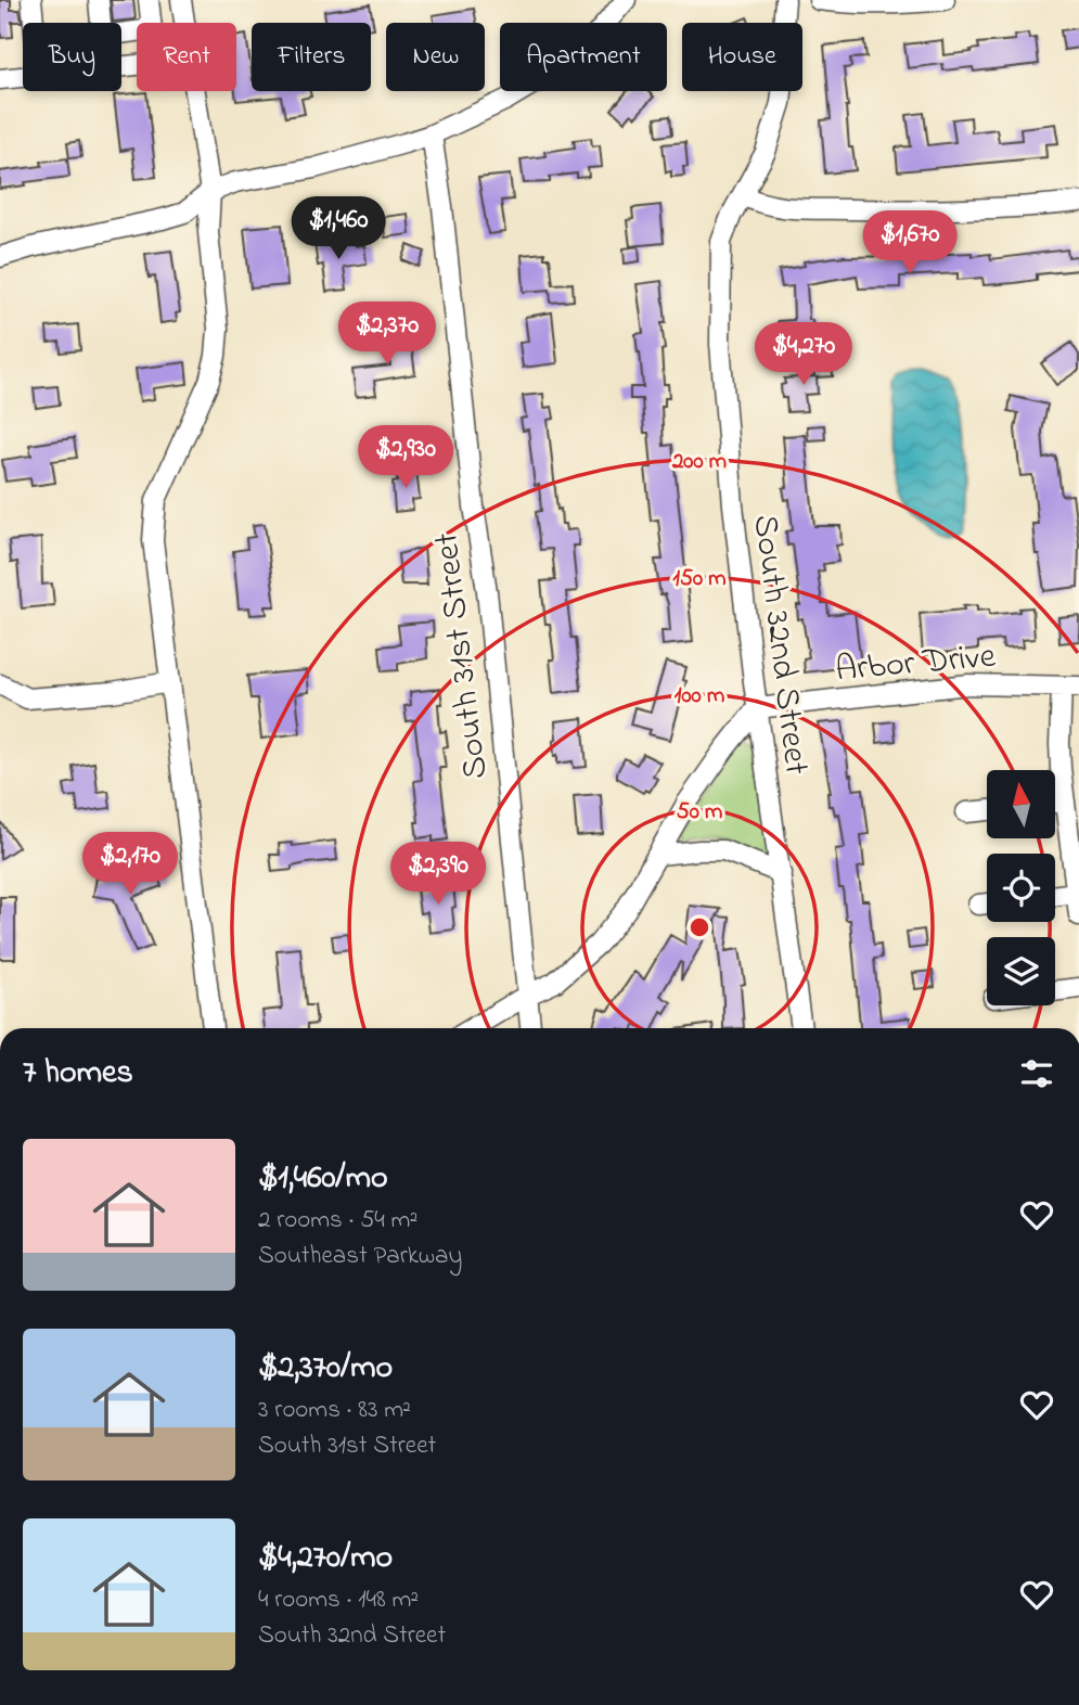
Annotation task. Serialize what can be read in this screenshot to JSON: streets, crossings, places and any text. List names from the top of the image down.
{
  "streets": {
    "street": ["South 32nd Street", "South 31st Street", "Arbor Drive"]
  },
  "crossings": [
    ["South 32nd Street", "Arbor Drive"]
  ],
  "north": "top",
  "page": {
    "chip": [
      "Buy",
      "Rent",
      "Filters",
      "New",
      "Apartment",
      "House"
    ],
    "price": [
      "$1,460",
      "$1,670",
      "$2,370",
      "$4,270",
      "$2,930",
      "$2,170",
      "$2,390"
    ],
    "heading": "7 homes",
    "list": [
      {
        "name": "$1,460/mo",
        "note": "2 rooms · 54 m² · Southeast Parkway"
      },
      {
        "name": "$2,370/mo",
        "note": "3 rooms · 83 m² · South 31st Street"
      },
      {
        "name": "$4,270/mo",
        "note": "4 rooms · 148 m² · South 32nd Street"
      }
    ]
  },
  "rings": [
    "200 m",
    "150 m",
    "100 m",
    "50 m"
  ]
}
